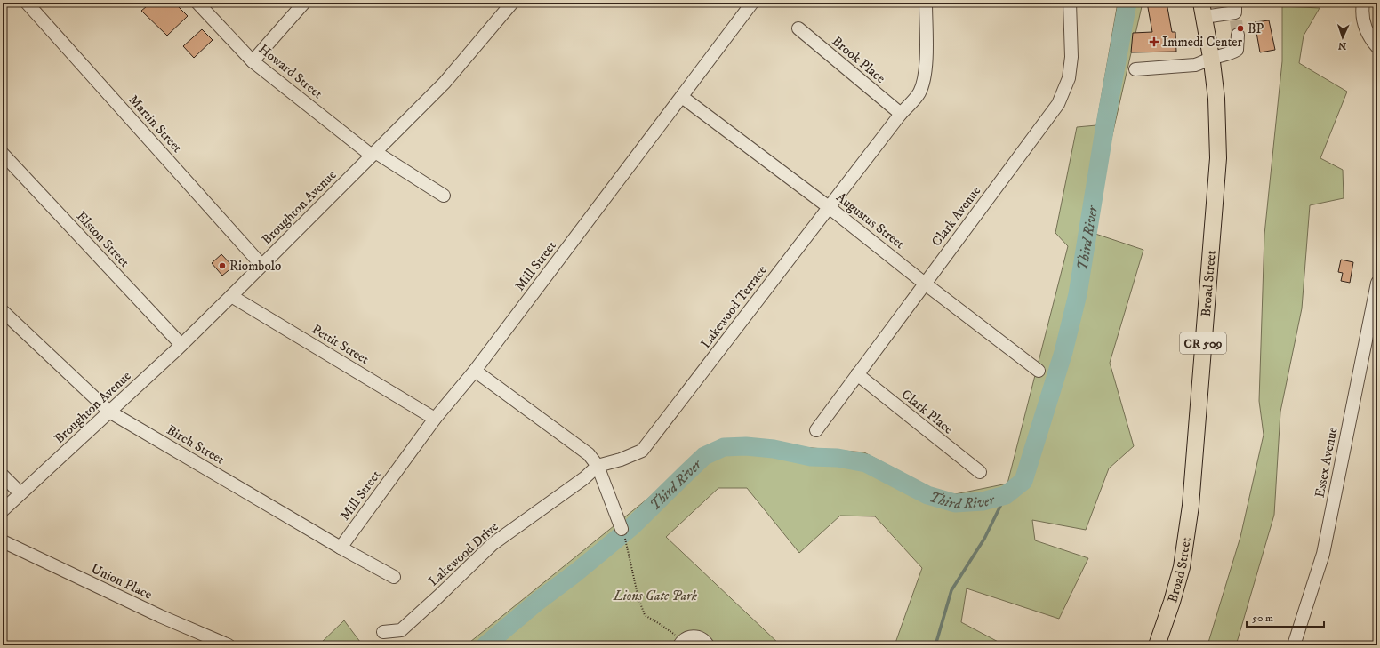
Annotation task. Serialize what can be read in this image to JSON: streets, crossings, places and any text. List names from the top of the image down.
{
  "streets": {
    "main road": ["Broad Street", "CR 509"],
    "street": [
      "Brook Place",
      "Howard Street",
      "Martin Street",
      "Broughton Avenue",
      "Clark Avenue",
      "Augustus Street",
      "Elston Street",
      "Mill Street",
      "Lakewood Terrace",
      "Pettit Street",
      "Clark Place",
      "Birch Street",
      "Essex Avenue",
      "Lakewood Drive",
      "Union Place"
    ]
  },
  "crossings": [
    ["Brook Place", "Lakewood Terrace"],
    ["Howard Street", "Broughton Avenue"],
    ["Martin Street", "Broughton Avenue"],
    ["Broughton Avenue", "Elston Street"],
    ["Broughton Avenue", "Pettit Street"],
    ["Broughton Avenue", "Birch Street"],
    ["Clark Avenue", "Augustus Street"],
    ["Clark Avenue", "Clark Place"],
    ["Augustus Street", "Mill Street"],
    ["Augustus Street", "Lakewood Terrace"],
    ["Mill Street", "Pettit Street"],
    ["Mill Street", "Birch Street"],
    ["Lakewood Terrace", "Lakewood Drive"]
  ],
  "water": ["Third River"],
  "parks": ["Lions Gate Park"],
  "places": {
    "other": ["BP", "Riombolo"],
    "health": ["Immedi Center"]
  },
  "scale_bar": "50 m",
  "north": "bottom"
}
